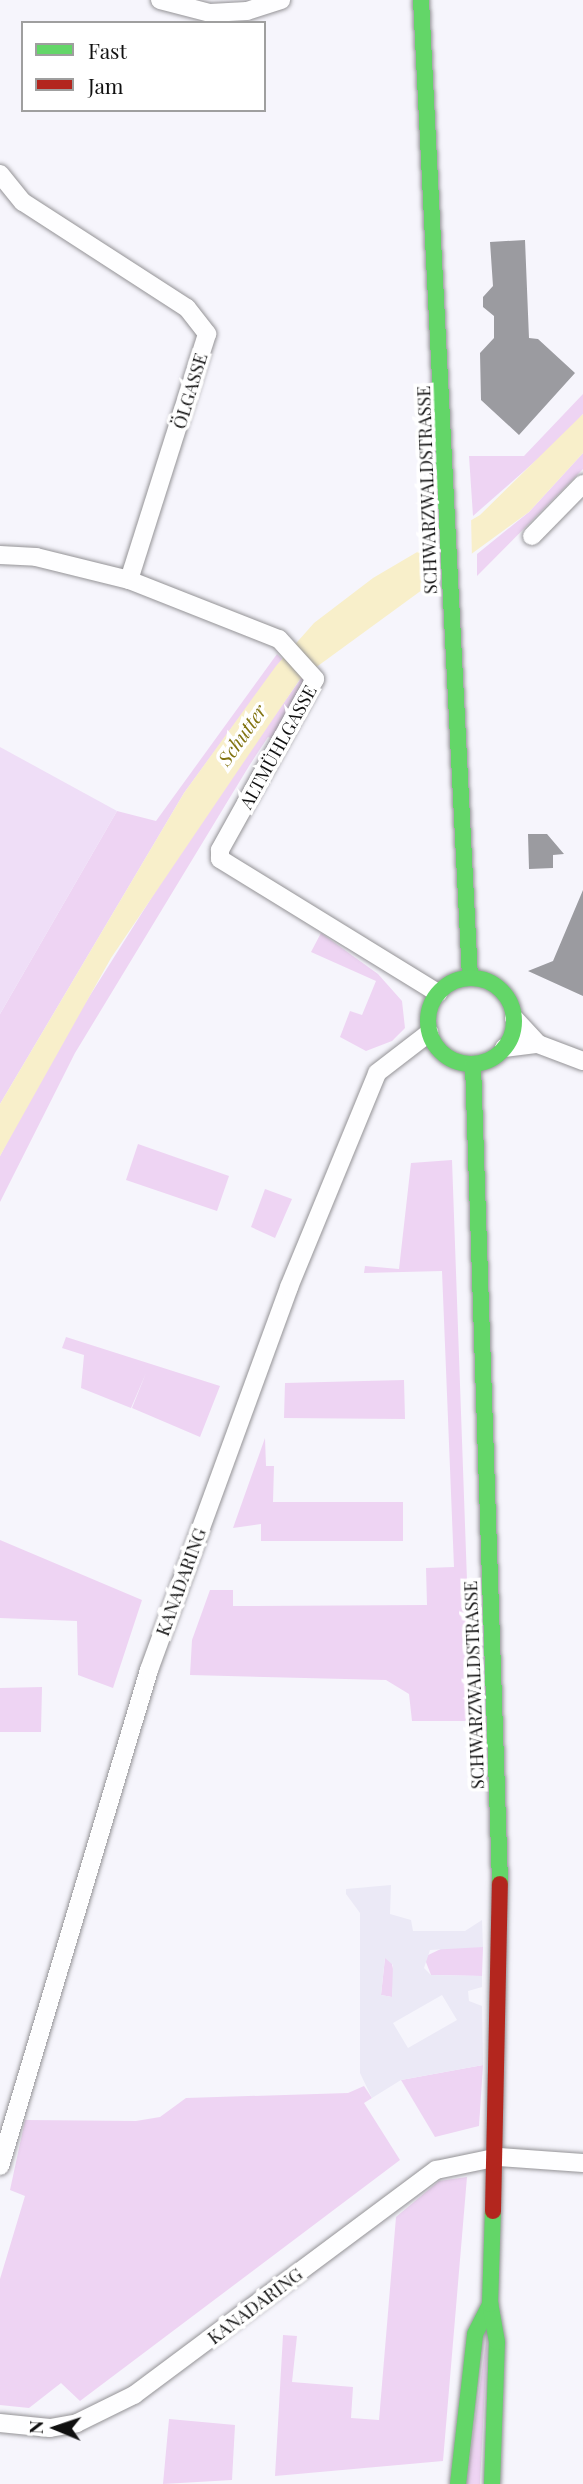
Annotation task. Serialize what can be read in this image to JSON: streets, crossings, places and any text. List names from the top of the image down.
{
  "streets": {
    "street": [
      "ÖLGASSE",
      "SCHWARZWALDSTRASSE",
      "ALTMÜHLGASSE",
      "KANADARING"
    ]
  },
  "crossings": [
    ["ÖLGASSE", "ALTMÜHLGASSE"],
    ["SCHWARZWALDSTRASSE", "ALTMÜHLGASSE"],
    ["SCHWARZWALDSTRASSE", "KANADARING"],
    ["ALTMÜHLGASSE", "KANADARING"]
  ],
  "water": ["Schutter"],
  "legend": ["Fast", "Jam"],
  "north": "left"
}
